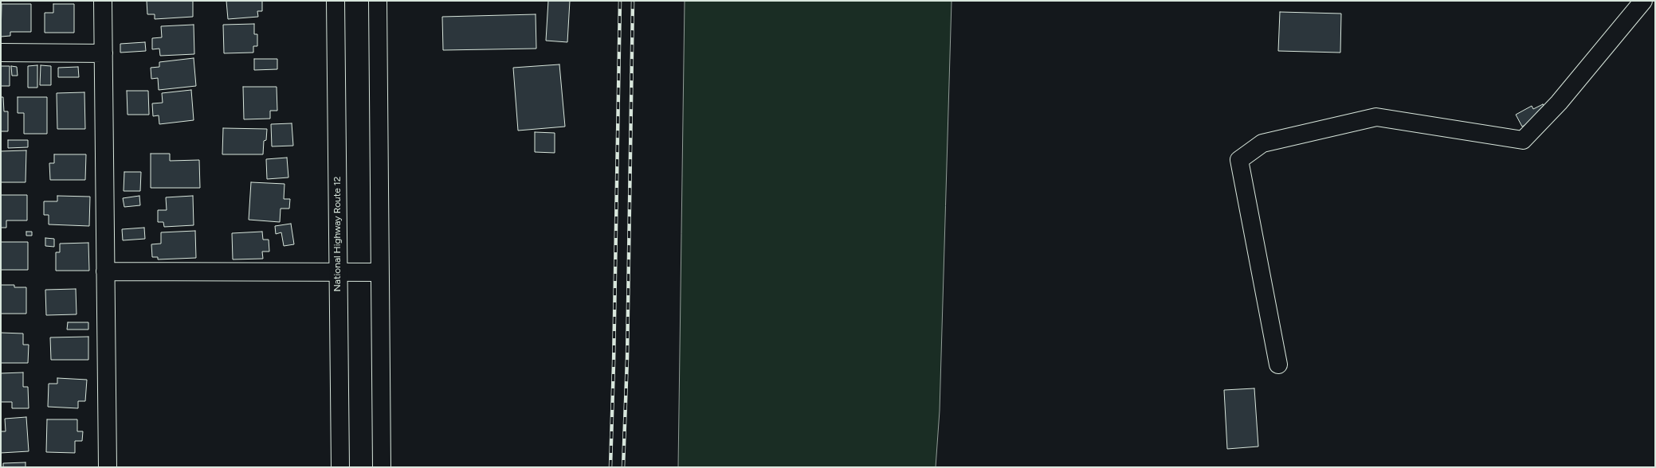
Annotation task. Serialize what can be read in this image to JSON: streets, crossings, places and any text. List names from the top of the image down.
{
  "streets": {
    "main road": ["National Highway Route 12"]
  }
}
